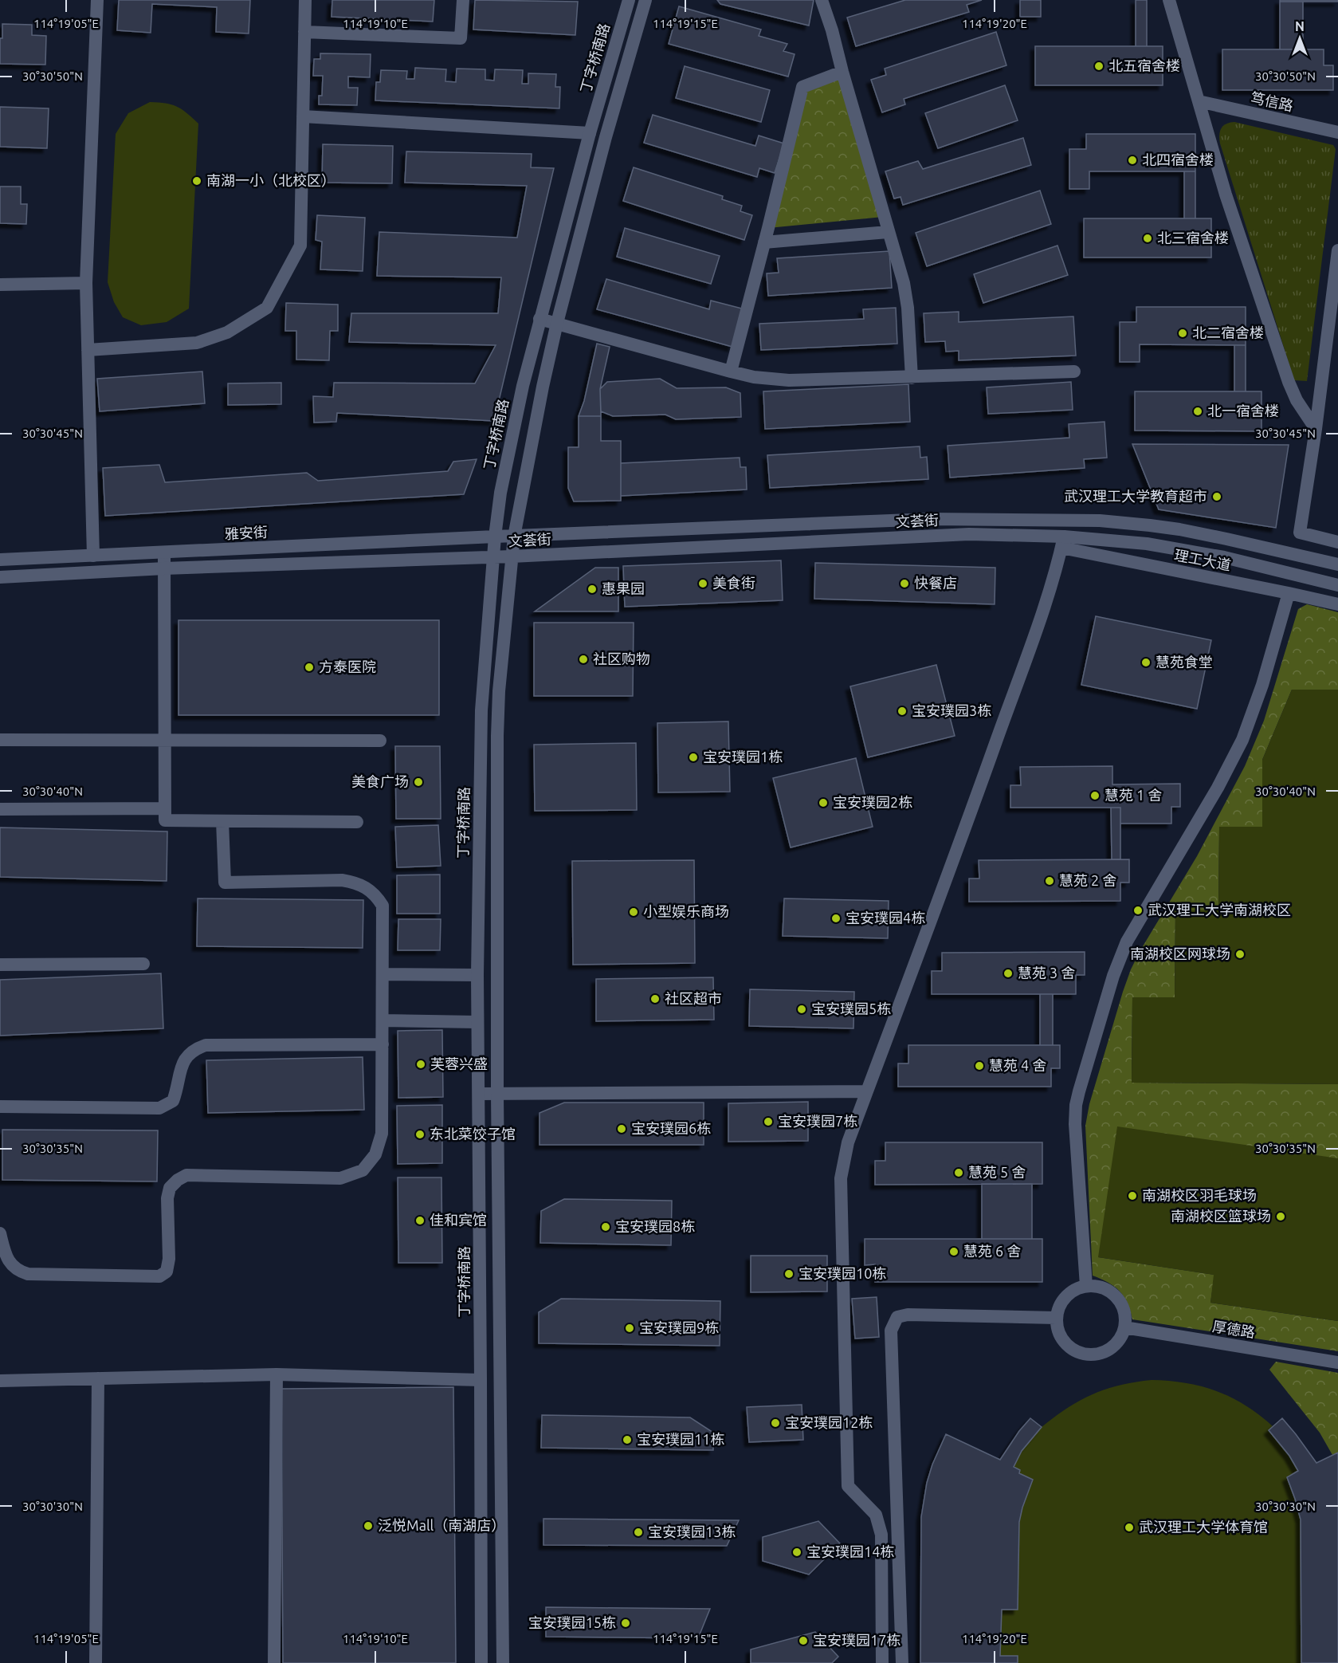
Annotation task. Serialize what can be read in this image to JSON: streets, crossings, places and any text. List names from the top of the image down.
{
  "streets": {
    "street": [
      "丁字桥南路",
      "笃信路",
      "文荟街",
      "雅安街",
      "理工大道",
      "厚德路"
    ]
  },
  "crossings": [
    ["丁字桥南路", "文荟街"],
    ["丁字桥南路", "雅安街"],
    ["文荟街", "雅安街"],
    ["文荟街", "理工大道"]
  ],
  "places": [
    "北五宿舍楼",
    "北四宿舍楼",
    "南湖一小（北校区）",
    "北三宿舍楼",
    "北二宿舍楼",
    "北一宿舍楼",
    "武汉理工大学教育超市",
    "美食街",
    "快餐店",
    "惠果园",
    "社区购物",
    "慧苑食堂",
    "方泰医院",
    "宝安璞园3栋",
    "宝安璞园1栋",
    "美食广场",
    "慧苑 1 舍",
    "宝安璞园2栋",
    "慧苑 2 舍",
    "武汉理工大学南湖校区",
    "小型娱乐商场",
    "宝安璞园4栋",
    "南湖校区网球场",
    "慧苑 3 舍",
    "社区超市",
    "宝安璞园5栋",
    "芙蓉兴盛",
    "慧苑 4 舍",
    "宝安璞园7栋",
    "宝安璞园6栋",
    "东北菜饺子馆",
    "慧苑 5 舍",
    "南湖校区羽毛球场",
    "南湖校区篮球场",
    "佳和宾馆",
    "宝安璞园8栋",
    "慧苑 6 舍",
    "宝安璞园10栋",
    "宝安璞园9栋",
    "宝安璞园12栋",
    "宝安璞园11栋",
    "泛悦Mall（南湖店）",
    "武汉理工大学体育馆",
    "宝安璞园13栋",
    "宝安璞园14栋",
    "宝安璞园15栋",
    "宝安璞园17栋"
  ],
  "north": "top",
  "coordinates": [
    "114°19'05\"E",
    "114°19'10\"E",
    "114°19'15\"E",
    "114°19'20\"E",
    "30°30'50\"N",
    "30°30'45\"N",
    "30°30'40\"N",
    "30°30'35\"N",
    "30°30'30\"N"
  ]
}
